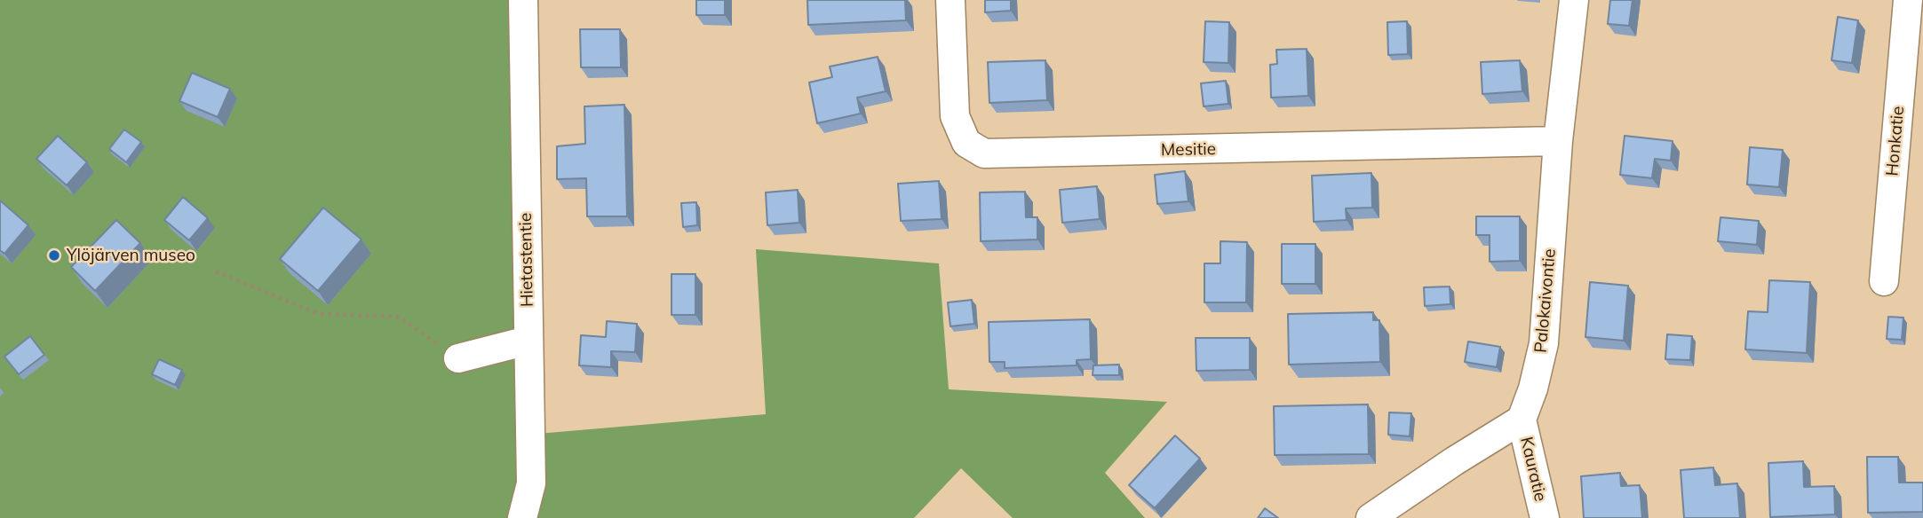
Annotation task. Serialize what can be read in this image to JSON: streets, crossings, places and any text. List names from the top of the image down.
{
  "streets": {
    "street": [
      "Honkatie",
      "Mesitie",
      "Hietastentie",
      "Palokaivontie",
      "Kauratie"
    ]
  },
  "crossings": [
    ["Mesitie", "Palokaivontie"],
    ["Palokaivontie", "Kauratie"]
  ],
  "places": ["Ylöjärven museo"]
}
